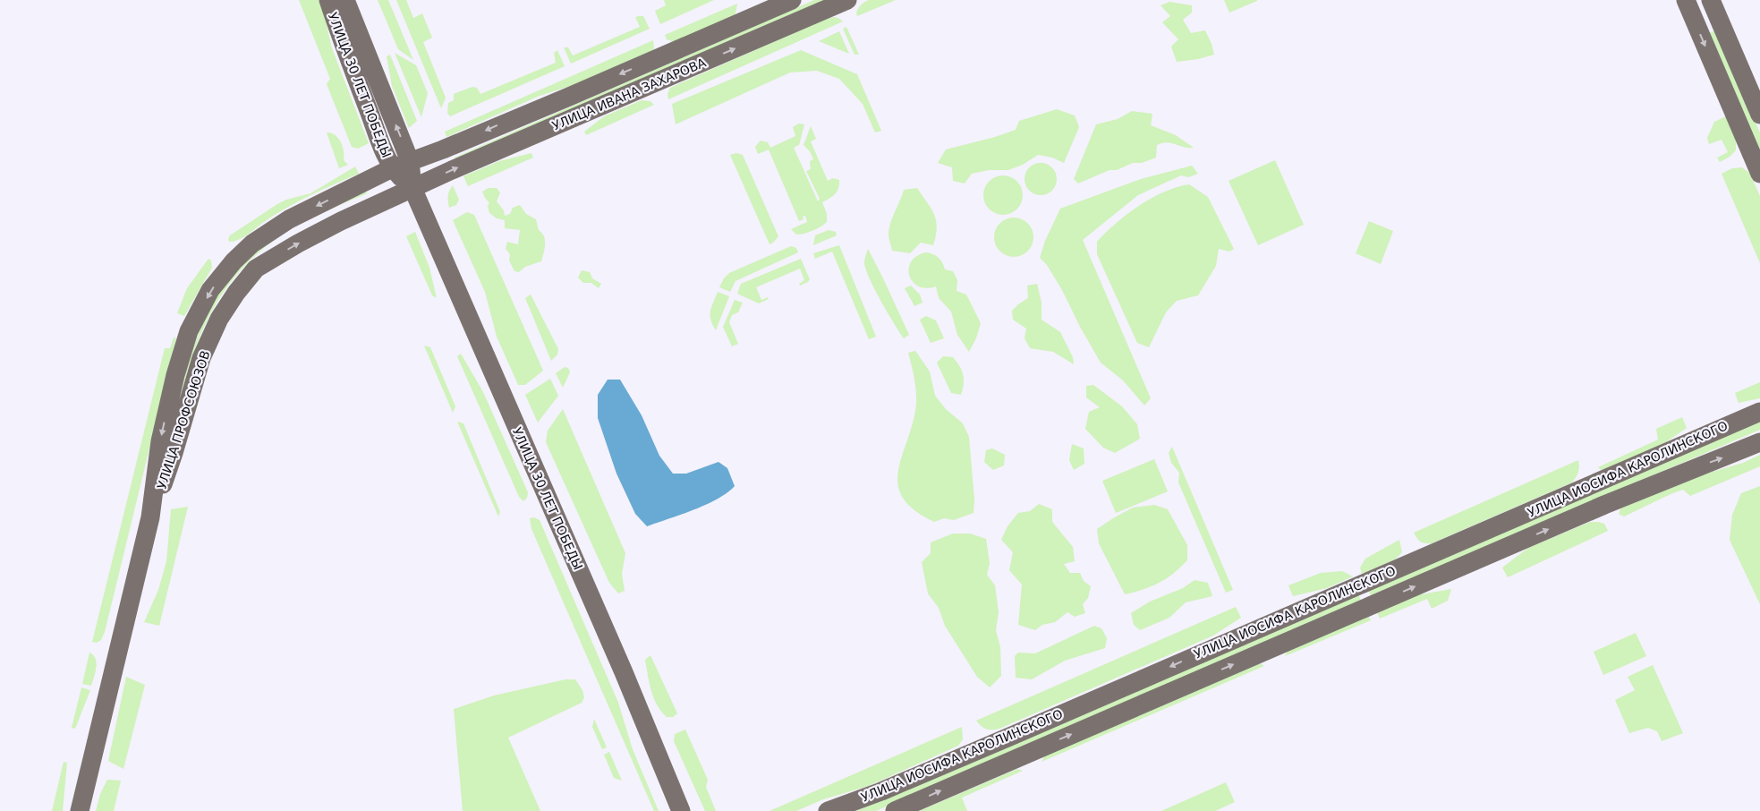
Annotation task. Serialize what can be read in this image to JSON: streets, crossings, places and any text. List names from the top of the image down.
{
  "streets": {
    "main road": [
      "УЛИЦА 30 ЛЕТ ПОБЕДЫ",
      "УЛИЦА ИВАНА ЗАХАРОВА",
      "УЛИЦА ПРОФСОЮЗОВ",
      "УЛИЦА ИОСИФА КАРОЛИНСКОГО"
    ]
  },
  "crossings": [
    ["УЛИЦА 30 ЛЕТ ПОБЕДЫ", "УЛИЦА ИВАНА ЗАХАРОВА"],
    ["УЛИЦА 30 ЛЕТ ПОБЕДЫ", "УЛИЦА ПРОФСОЮЗОВ"],
    ["УЛИЦА ИВАНА ЗАХАРОВА", "УЛИЦА ПРОФСОЮЗОВ"]
  ]
}
